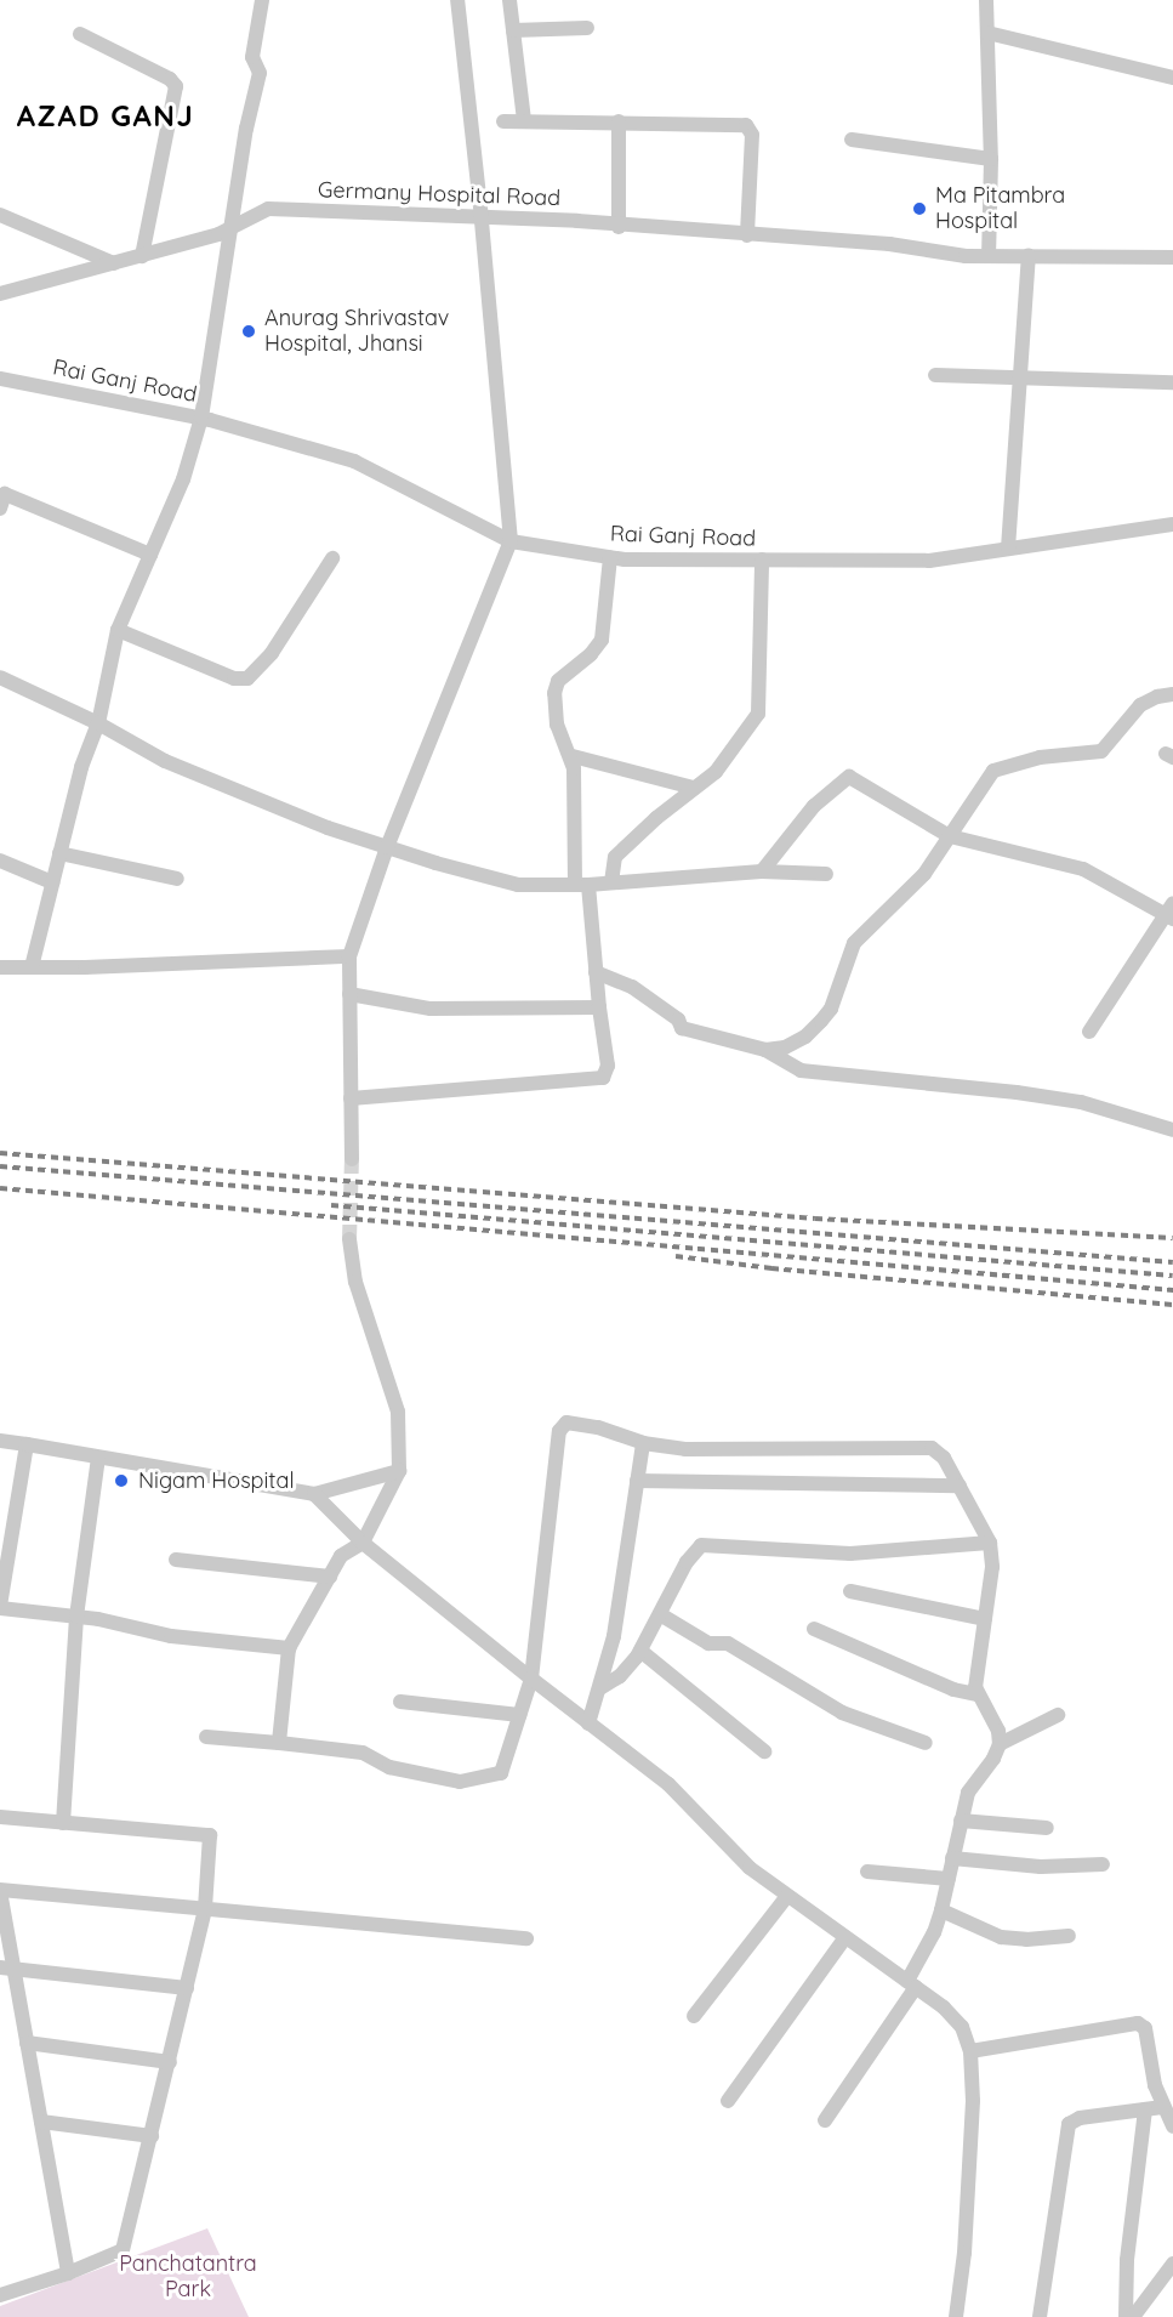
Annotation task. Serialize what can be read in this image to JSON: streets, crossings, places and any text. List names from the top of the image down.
{
  "streets": {
    "street": ["Germany Hospital Road", "Rai Ganj Road"]
  },
  "districts": ["AZAD GANJ"],
  "parks": ["Panchatantra Park"],
  "places": ["Ma Pitambra Hospital", "Anurag Shrivastav Hospital, Jhansi", "Nigam Hospital"]
}
